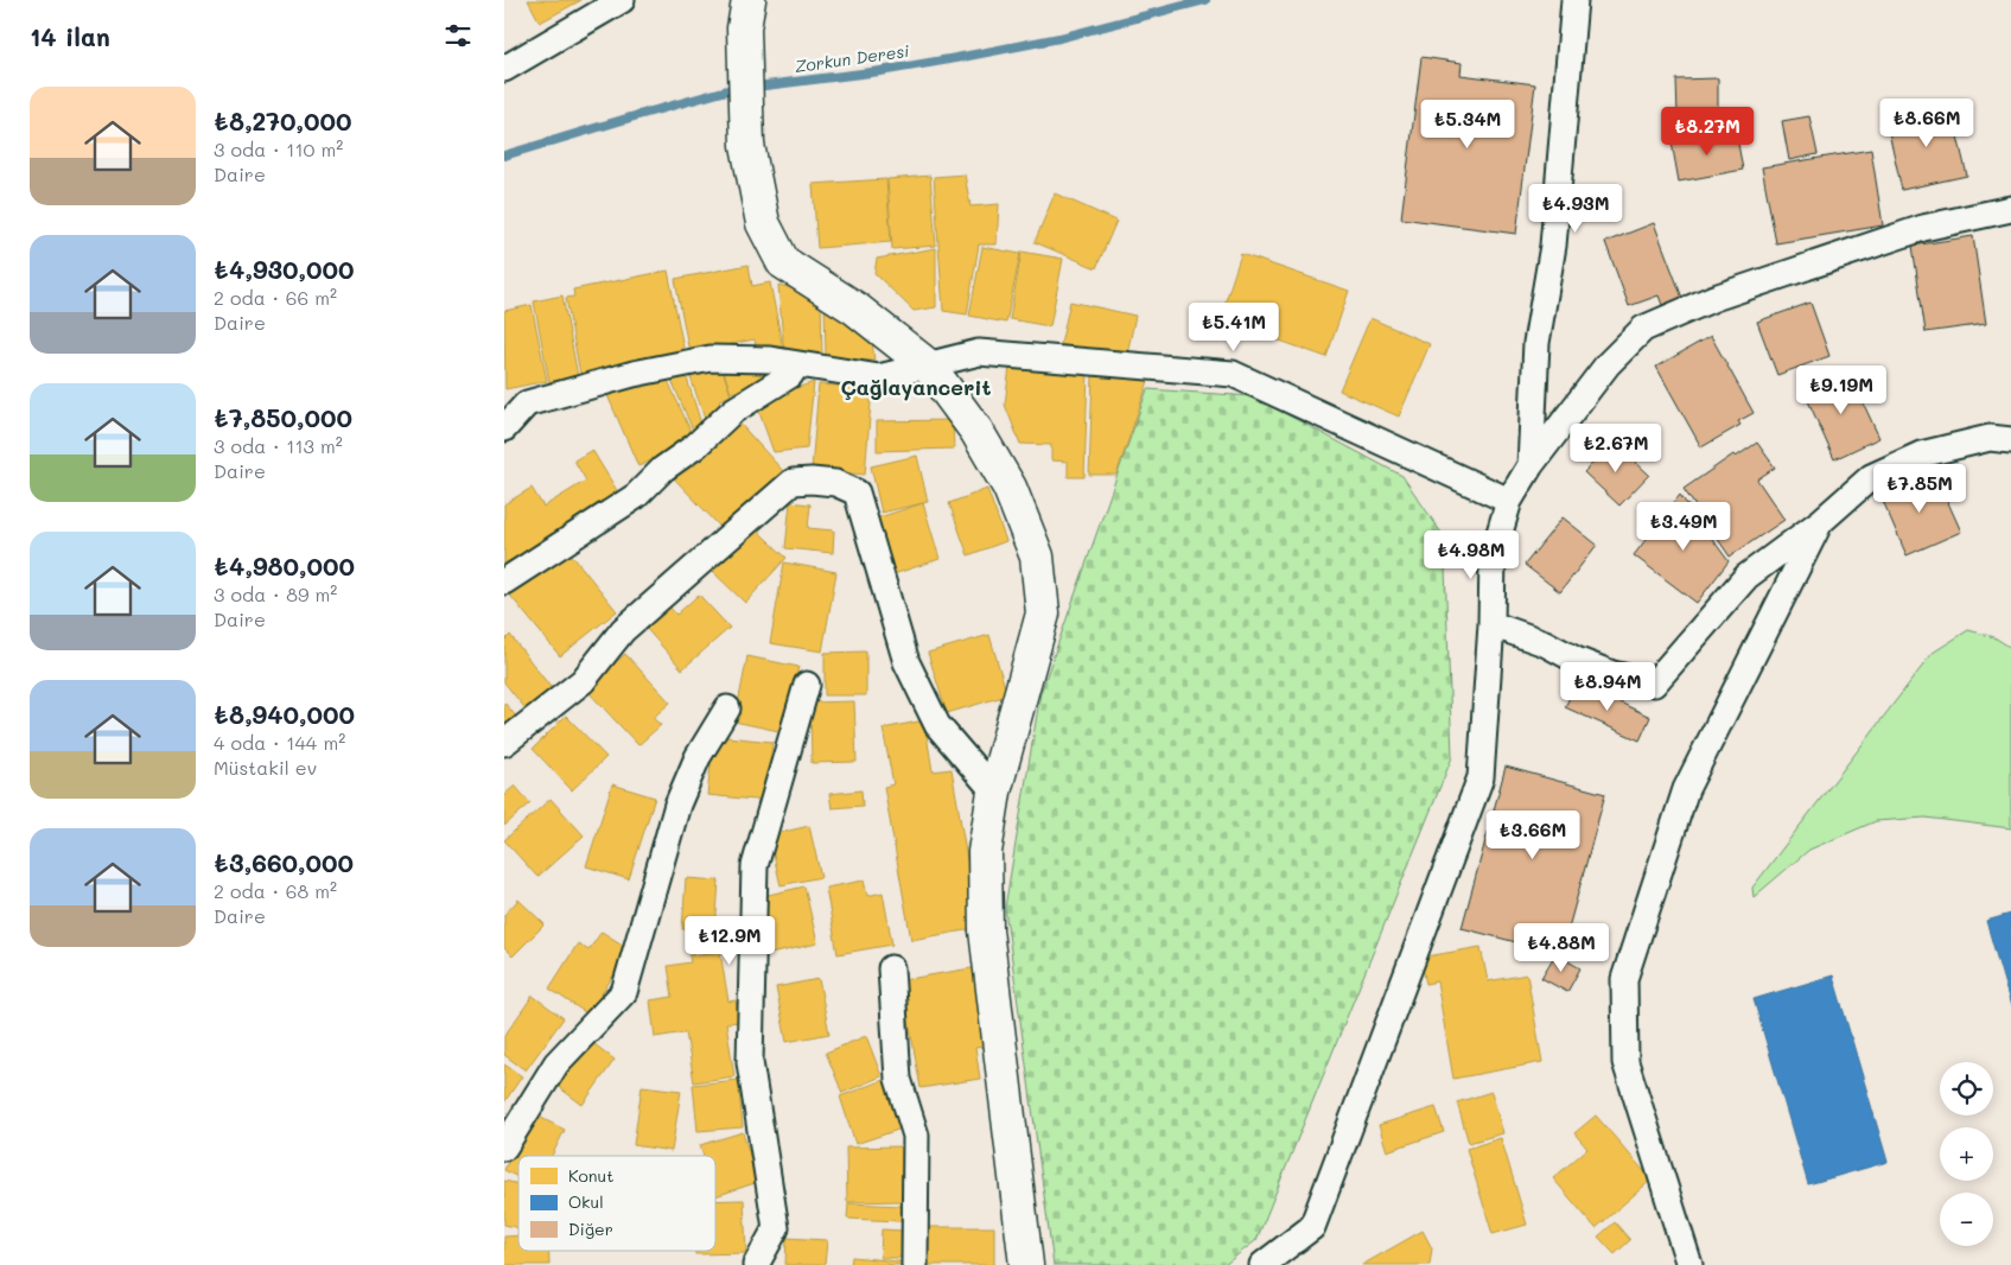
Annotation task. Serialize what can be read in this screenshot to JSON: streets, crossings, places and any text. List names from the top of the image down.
{
  "districts": ["Çağlayancerit"],
  "water": ["Zorkun Deresi"],
  "legend": ["Konut", "Okul", "Diğer"],
  "page": {
    "heading": "14 ilan",
    "list": [
      {
        "name": "₺8,270,000",
        "note": "3 oda · 110 m² · Daire"
      },
      {
        "name": "₺4,930,000",
        "note": "2 oda · 66 m² · Daire"
      },
      {
        "name": "₺7,850,000",
        "note": "3 oda · 113 m² · Daire"
      },
      {
        "name": "₺4,980,000",
        "note": "3 oda · 89 m² · Daire"
      },
      {
        "name": "₺8,940,000",
        "note": "4 oda · 144 m² · Müstakil ev"
      },
      {
        "name": "₺3,660,000",
        "note": "2 oda · 68 m² · Daire"
      }
    ],
    "price": [
      "₺8.66M",
      "₺5.34M",
      "₺8.27M",
      "₺4.93M",
      "₺5.41M",
      "₺9.19M",
      "₺2.67M",
      "₺7.85M",
      "₺3.49M",
      "₺4.98M",
      "₺8.94M",
      "₺3.66M",
      "₺12.9M",
      "₺4.88M"
    ],
    "map_buttons": ["+", "−"]
  }
}
